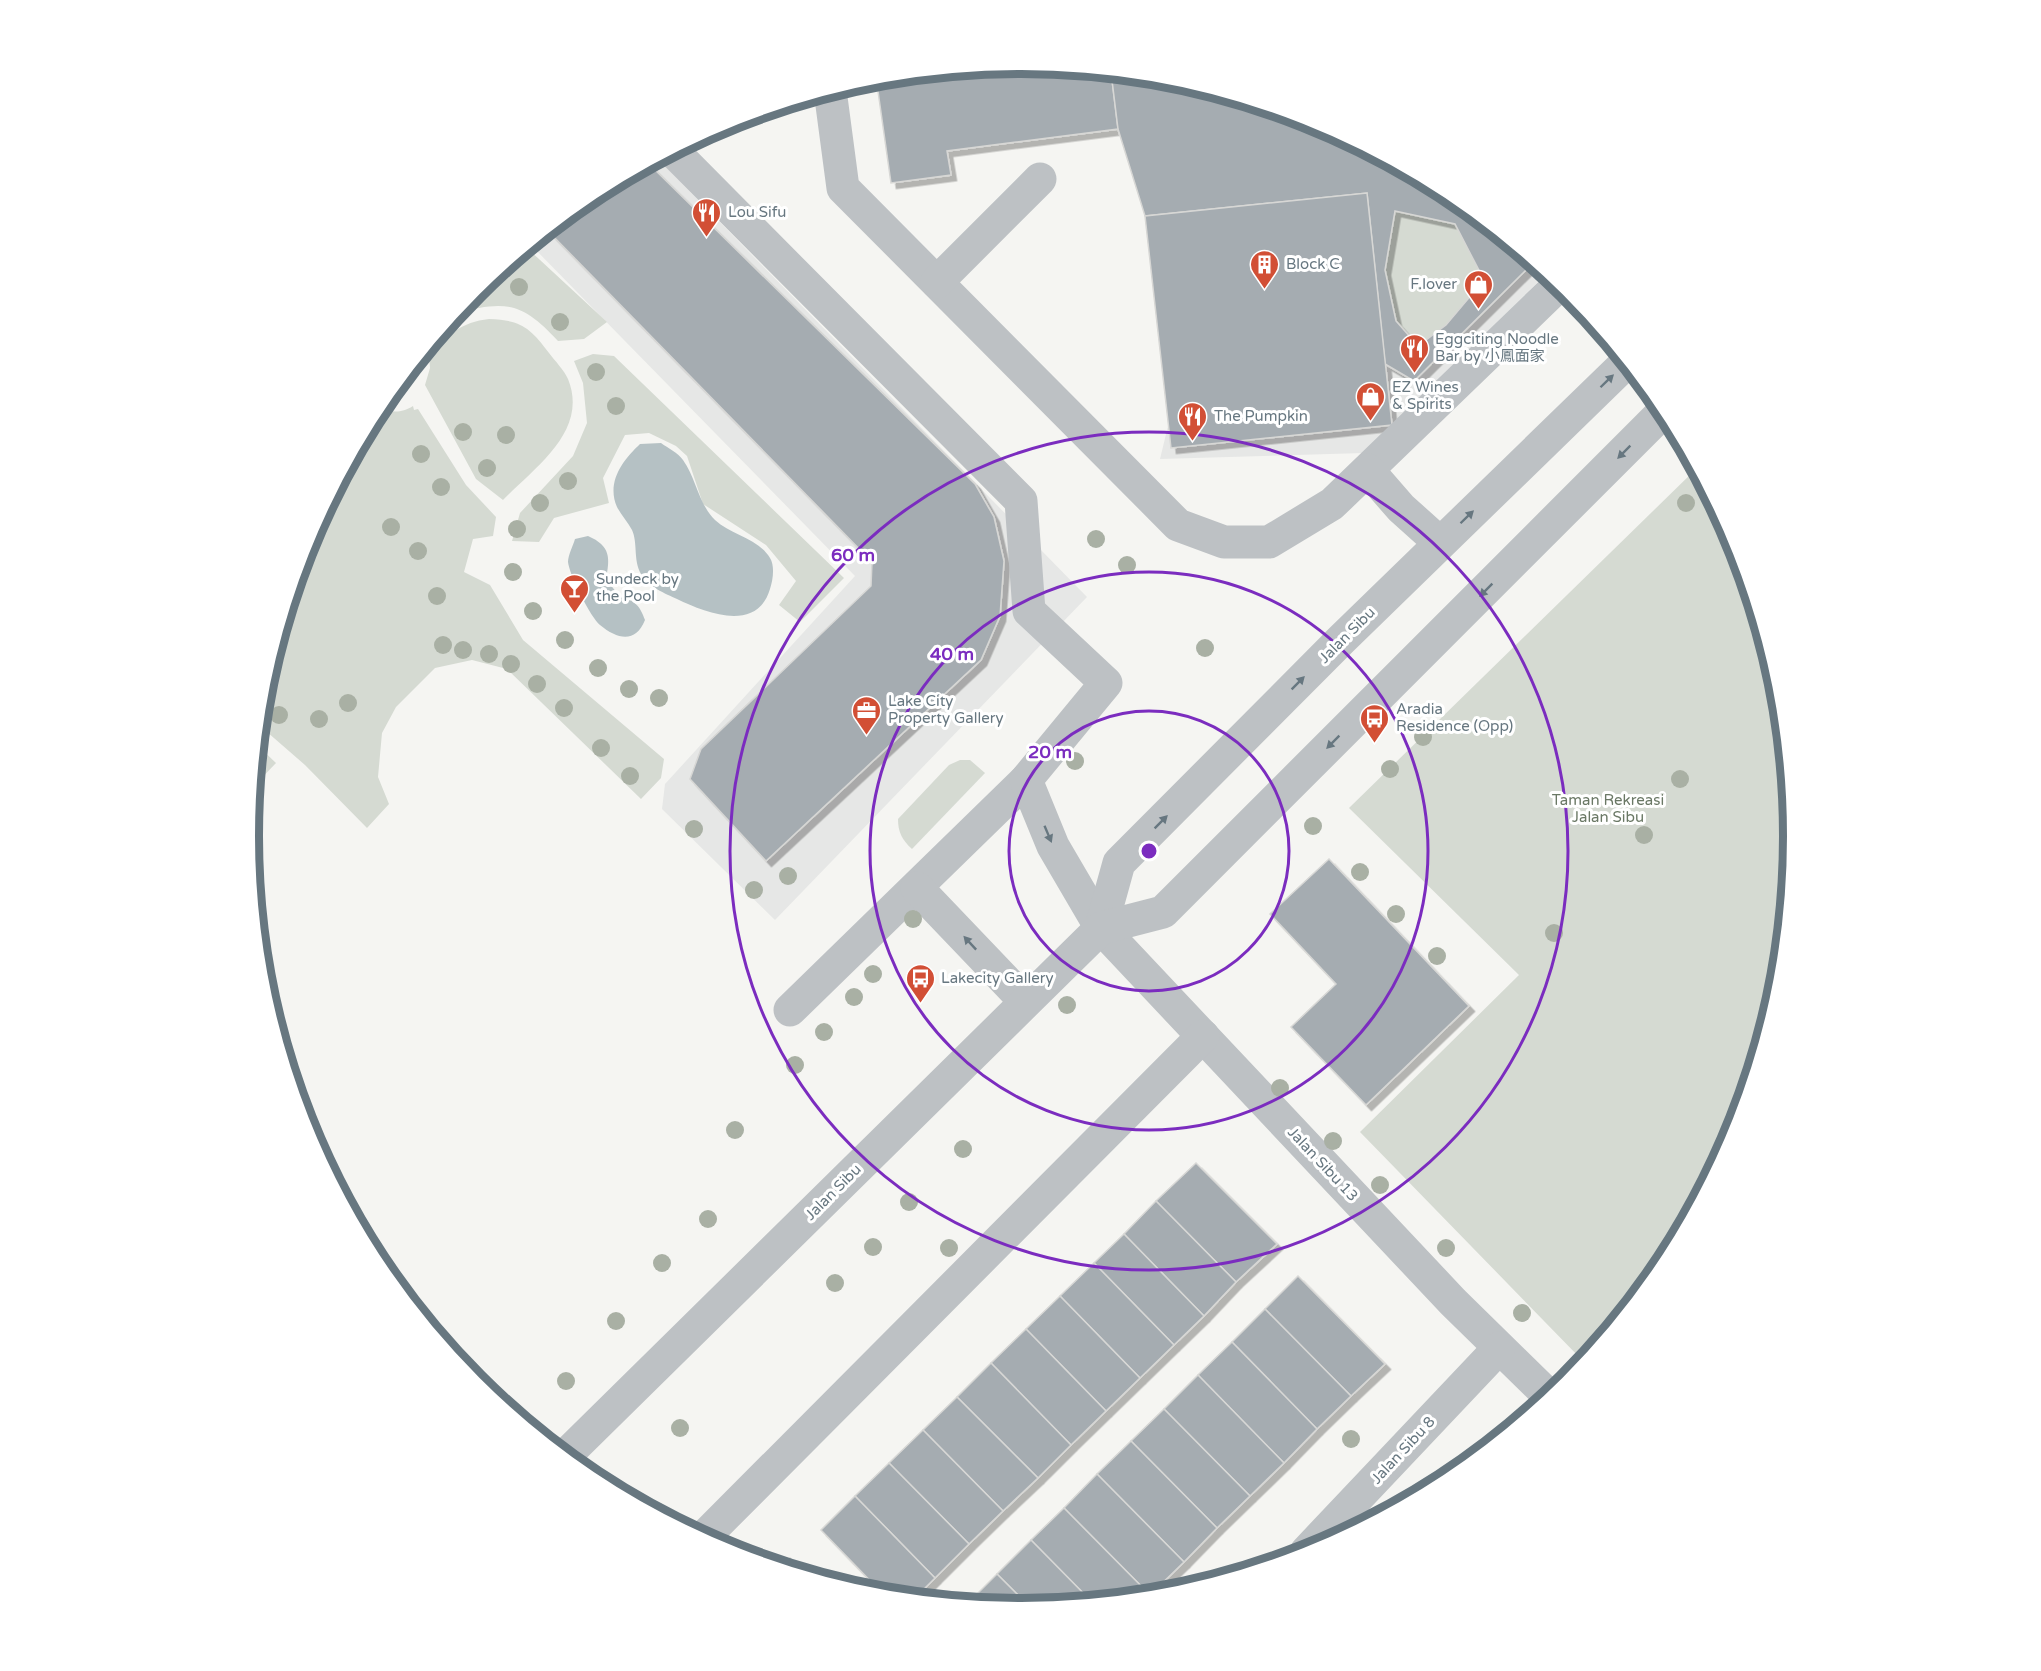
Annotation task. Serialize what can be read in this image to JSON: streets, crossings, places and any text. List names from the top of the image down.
{
  "streets": {
    "street": ["Jalan Sibu", "Jalan Sibu 13", "Jalan Sibu 8"]
  },
  "crossings": [
    ["Jalan Sibu", "Jalan Sibu 13"],
    ["Jalan Sibu 13", "Jalan Sibu 8"]
  ],
  "parks": ["Taman Rekreasi Jalan Sibu"],
  "places": {
    "restaurant": ["Lou Sifu", "Eggciting Noodle Bar by 小鳳面家", "The Pumpkin"],
    "building": ["Block C"],
    "shop": ["F.lover", "EZ Wines & Spirits"],
    "bar": ["Sundeck by the Pool"],
    "office": ["Lake City Property Gallery"],
    "bus stop": ["Aradia Residence (Opp)", "Lakecity Gallery"]
  },
  "rings": ["60 m", "40 m", "20 m"]
}
